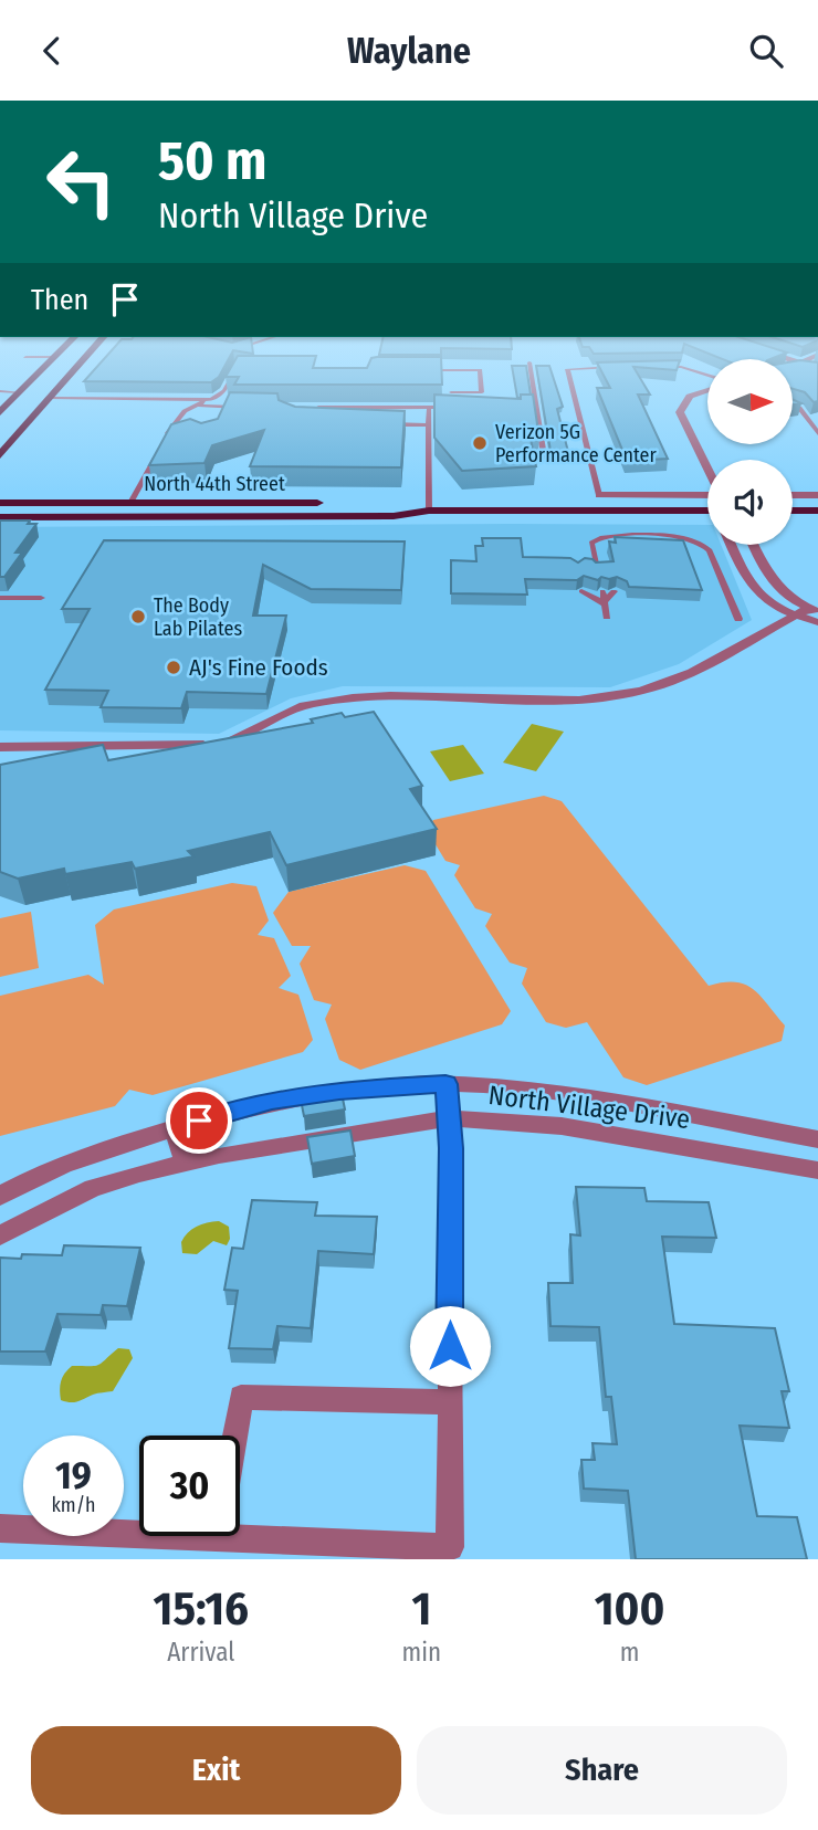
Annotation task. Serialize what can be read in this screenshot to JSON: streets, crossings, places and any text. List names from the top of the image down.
{
  "streets": {
    "main road": ["North 44th Street"],
    "street": ["North Village Drive"]
  },
  "places": ["Verizon 5G Performance Center", "The Body Lab Pilates", "AJ's Fine Foods"],
  "north": "right",
  "page": {
    "header": "Waylane",
    "turn": ["50 m", "North Village Drive"],
    "then": "Then",
    "speed": "19 km/h",
    "limit": "30",
    "eta": [
      "15:16",
      "Arrival",
      "1",
      "min",
      "100",
      "m"
    ],
    "buttons": ["Exit", "Share"]
  }
}
